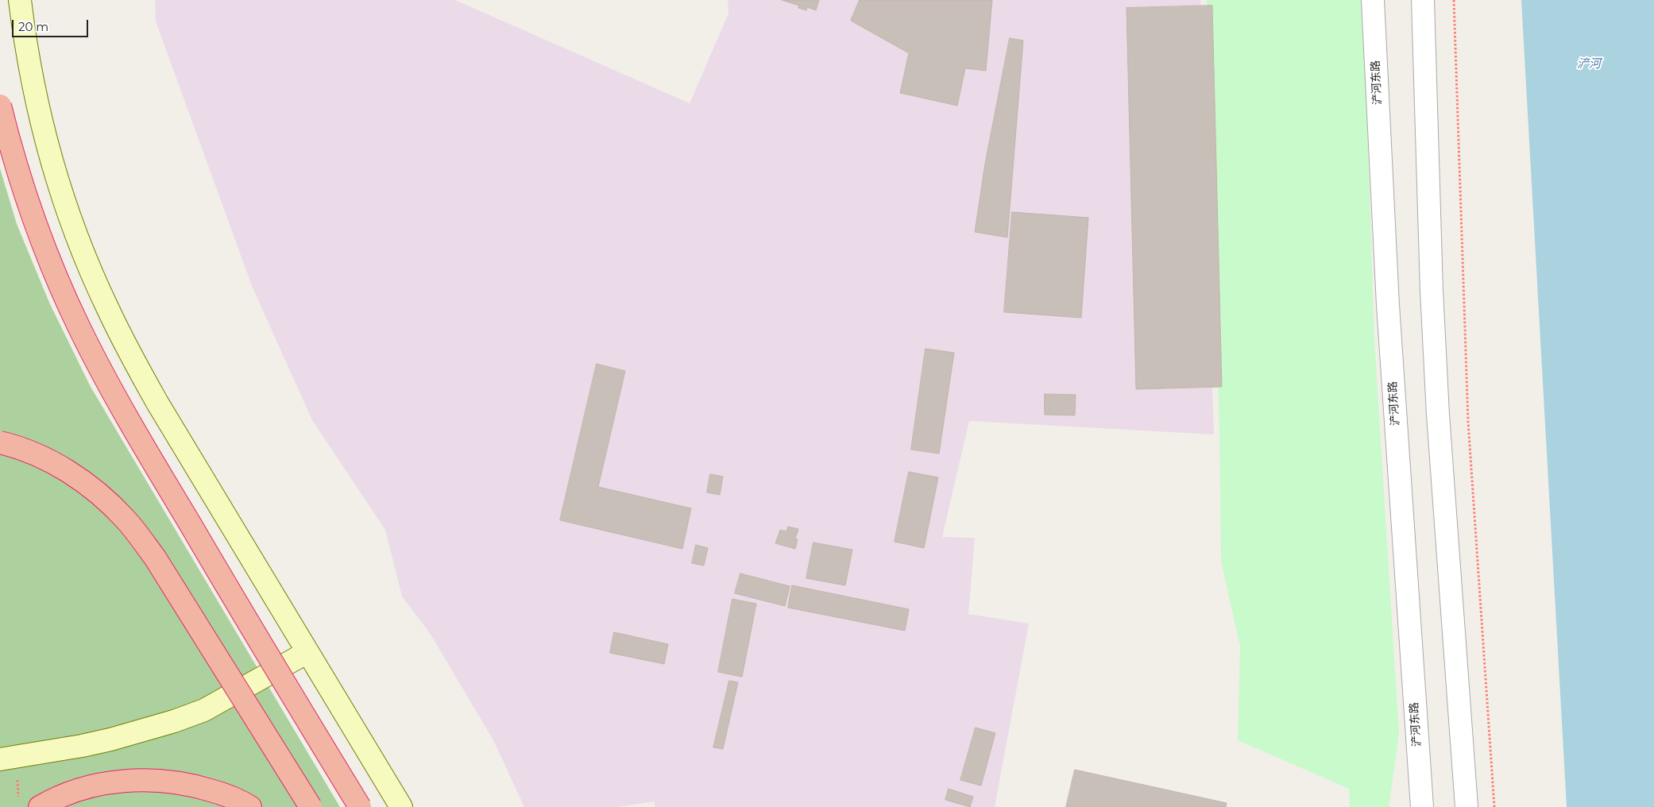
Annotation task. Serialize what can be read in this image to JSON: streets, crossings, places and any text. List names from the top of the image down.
{
  "streets": {
    "street": ["浐河东路"]
  },
  "water": ["浐河"],
  "scale_bar": "20 m"
}
